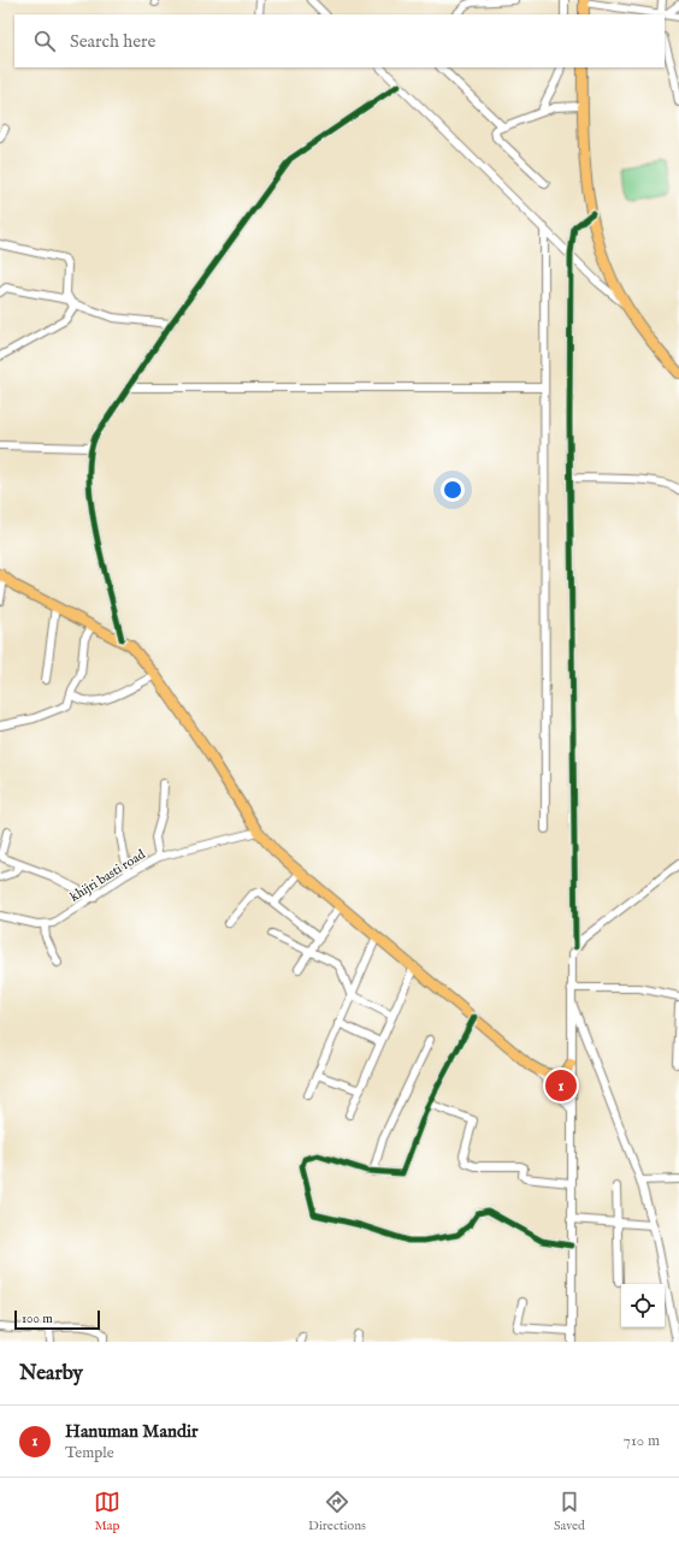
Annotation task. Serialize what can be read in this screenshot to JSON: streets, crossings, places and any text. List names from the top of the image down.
{
  "streets": {
    "street": ["khijri basti road"]
  },
  "scale_bar": "100 m",
  "page": {
    "search": "Search here",
    "pins": "1",
    "scale": "100 m",
    "heading": "Nearby",
    "list": [
      {
        "mark": "1",
        "name": "Hanuman Mandir",
        "note": "Temple",
        "value": "710 m"
      }
    ],
    "nav": ["Map", "Directions", "Saved"]
  }
}
